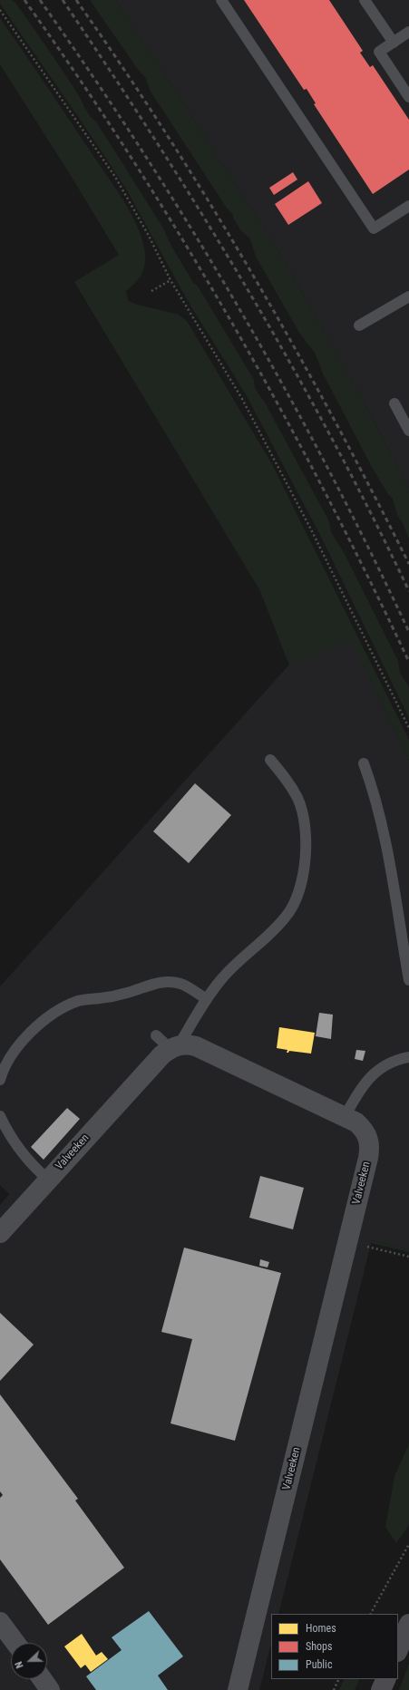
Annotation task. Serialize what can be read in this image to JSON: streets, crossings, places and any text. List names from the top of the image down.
{
  "streets": {
    "street": ["Valveeken"]
  },
  "legend": ["Homes", "Shops", "Public"],
  "north": "left"
}
